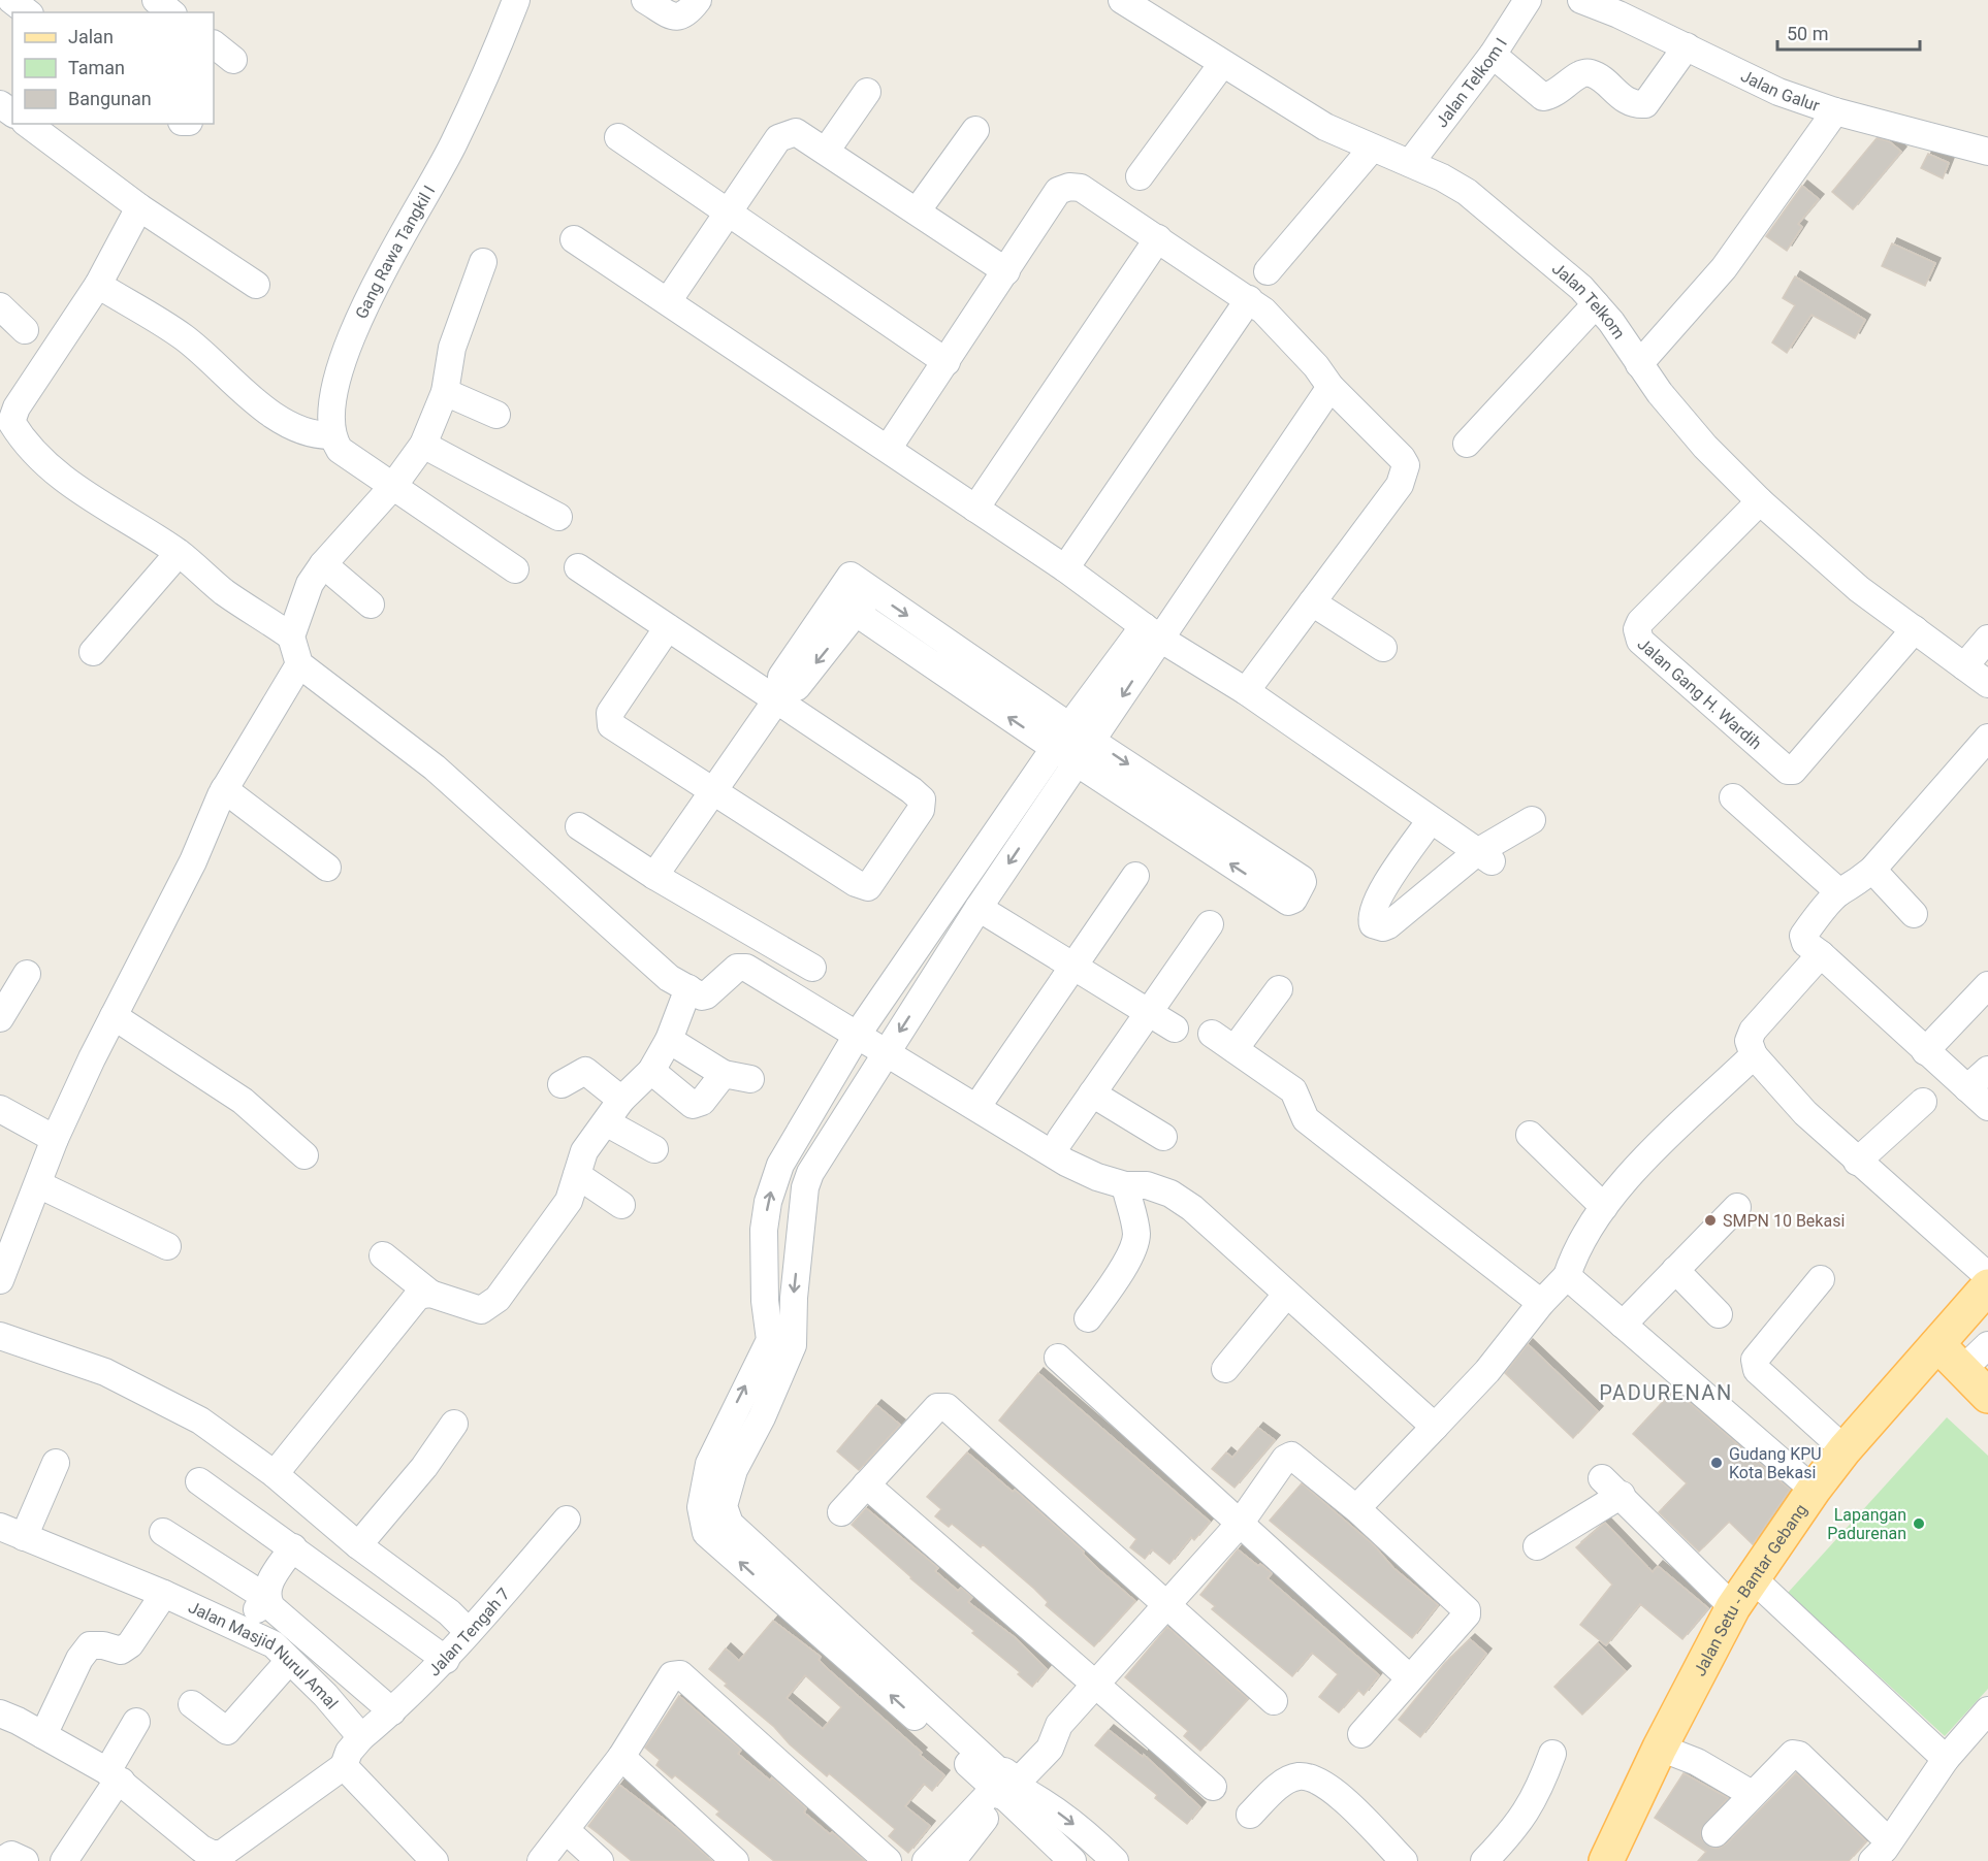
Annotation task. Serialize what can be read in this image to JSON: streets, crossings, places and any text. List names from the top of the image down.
{
  "streets": {
    "main road": ["Jalan Setu - Bantar Gebang"],
    "street": [
      "Jalan Telkom I",
      "Jalan Galur",
      "Gang Rawa Tangkil I",
      "Jalan Telkom",
      "Jalan Gang H. Wardih",
      "Jalan Tengah 7",
      "Jalan Masjid Nurul Amal"
    ]
  },
  "crossings": [
    ["Jalan Telkom I", "Jalan Telkom"],
    ["Jalan Telkom", "Jalan Gang H. Wardih"],
    ["Jalan Tengah 7", "Jalan Masjid Nurul Amal"]
  ],
  "districts": ["PADURENAN"],
  "places": ["SMPN 10 Bekasi", "Gudang KPU Kota Bekasi", "Lapangan Padurenan"],
  "legend": ["Jalan", "Taman", "Bangunan"],
  "scale_bar": "50 m"
}
